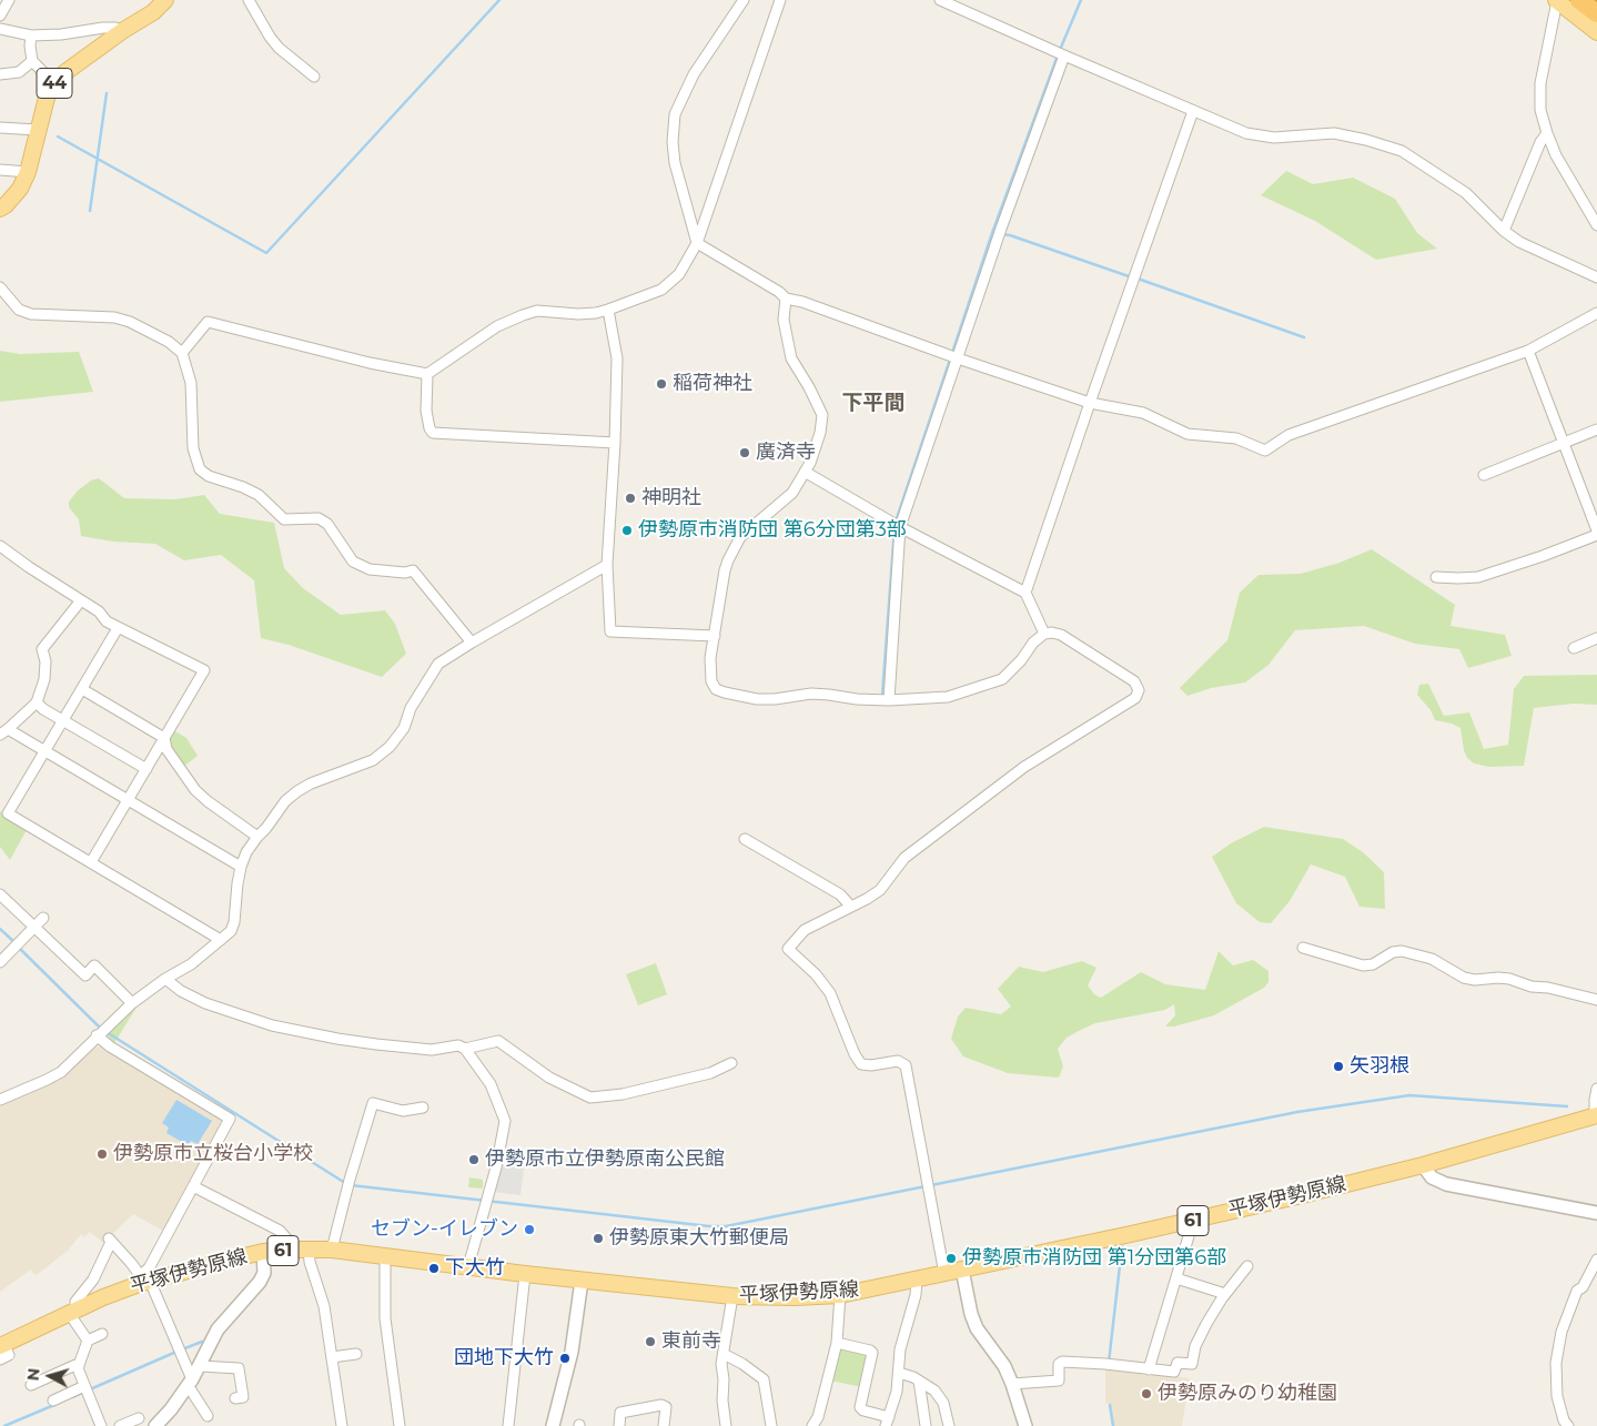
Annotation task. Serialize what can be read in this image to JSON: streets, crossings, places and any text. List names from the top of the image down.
{
  "streets": {
    "main road": ["44", "平塚伊勢原線", "61"]
  },
  "districts": ["下平間"],
  "places": [
    "稲荷神社",
    "廣済寺",
    "神明社",
    "伊勢原市消防団 第6分団第3部",
    "矢羽根",
    "伊勢原市立桜台小学校",
    "伊勢原市立伊勢原南公民館",
    "セブン-イレブン",
    "伊勢原東大竹郵便局",
    "伊勢原市消防団 第1分団第6部",
    "下大竹",
    "東前寺",
    "団地下大竹",
    "伊勢原みのり幼稚園"
  ],
  "north": "left"
}
